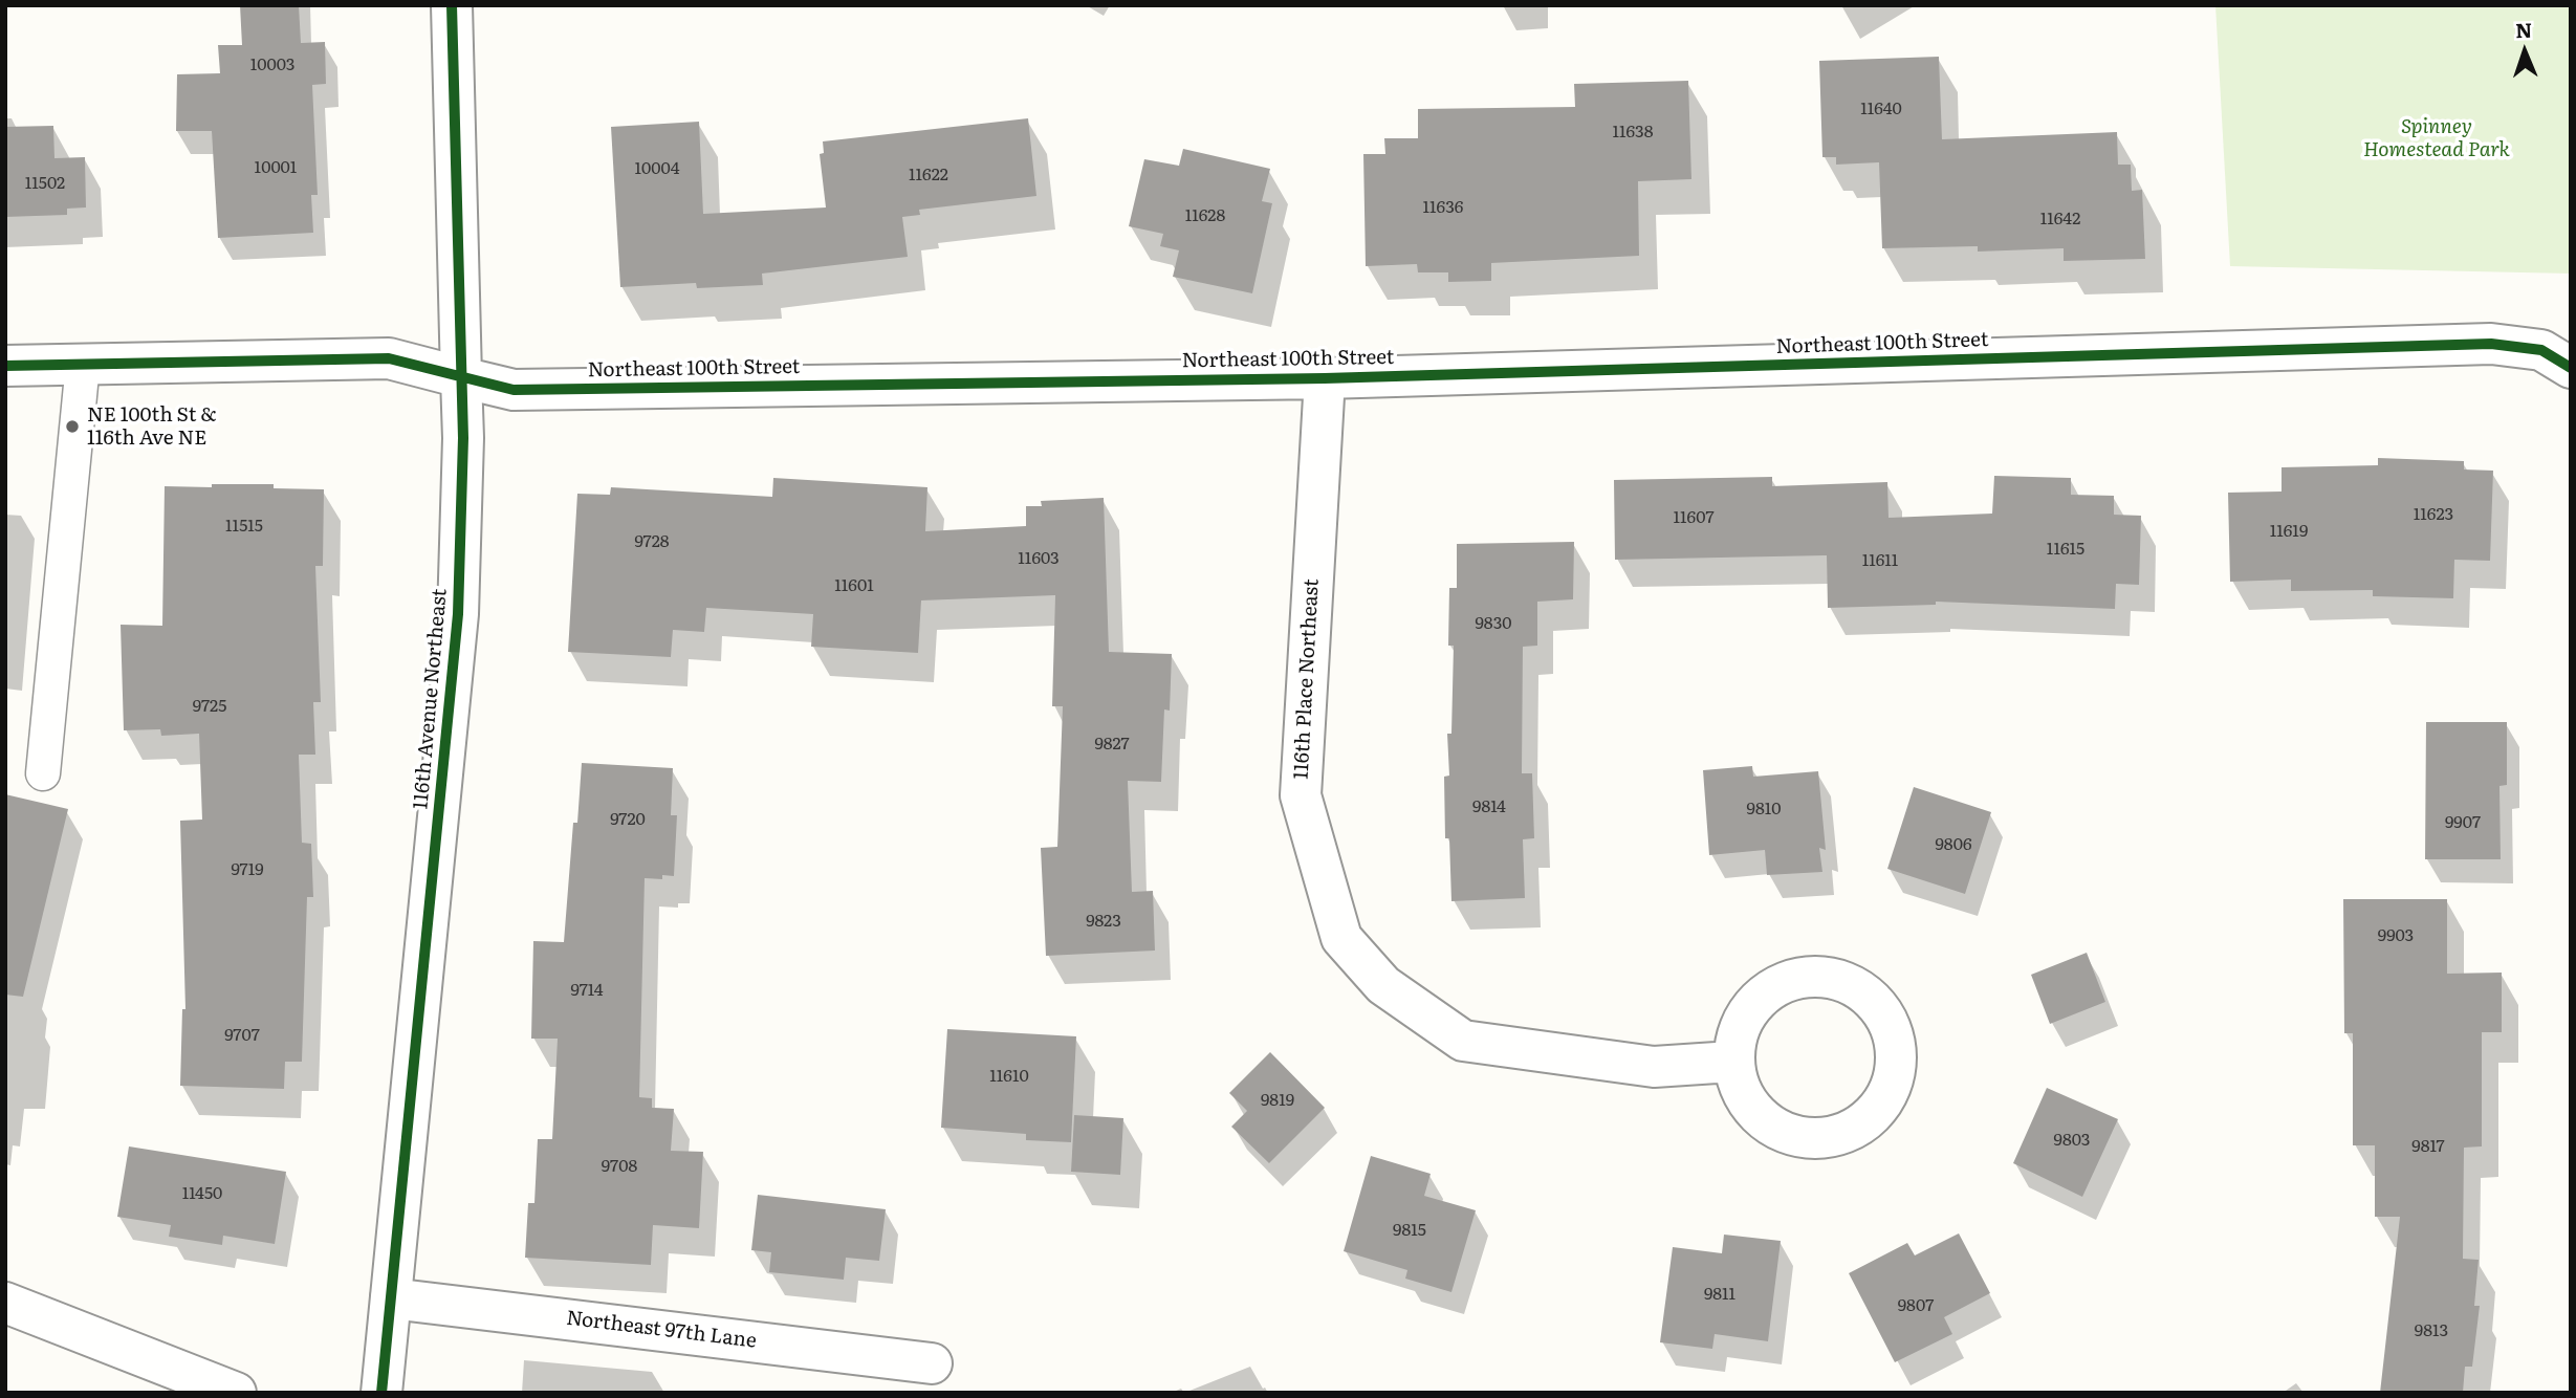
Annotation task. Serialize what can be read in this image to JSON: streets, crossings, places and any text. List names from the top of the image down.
{
  "streets": {
    "street": [
      "Northeast 100th Street",
      "116th Place Northeast",
      "116th Avenue Northeast",
      "Northeast 97th Lane"
    ]
  },
  "crossings": [
    ["Northeast 100th Street", "116th Place Northeast"],
    ["Northeast 100th Street", "116th Avenue Northeast"],
    ["116th Avenue Northeast", "Northeast 97th Lane"]
  ],
  "parks": ["Spinney Homestead Park"],
  "places": ["NE 100th St & 116th Ave NE"],
  "house_numbers": [
    "10003",
    "11640",
    "11638",
    "10001",
    "10004",
    "11622",
    "11502",
    "11636",
    "11628",
    "11642",
    "11623",
    "11607",
    "11515",
    "11619",
    "9728",
    "11615",
    "11603",
    "11611",
    "11601",
    "9830",
    "9725",
    "9827",
    "9814",
    "9810",
    "9720",
    "9907",
    "9806",
    "9719",
    "9823",
    "9903",
    "9714",
    "9707",
    "11610",
    "9819",
    "9803",
    "9817",
    "9708",
    "11450",
    "9815",
    "9811",
    "9807",
    "9813"
  ],
  "north": "top"
}
